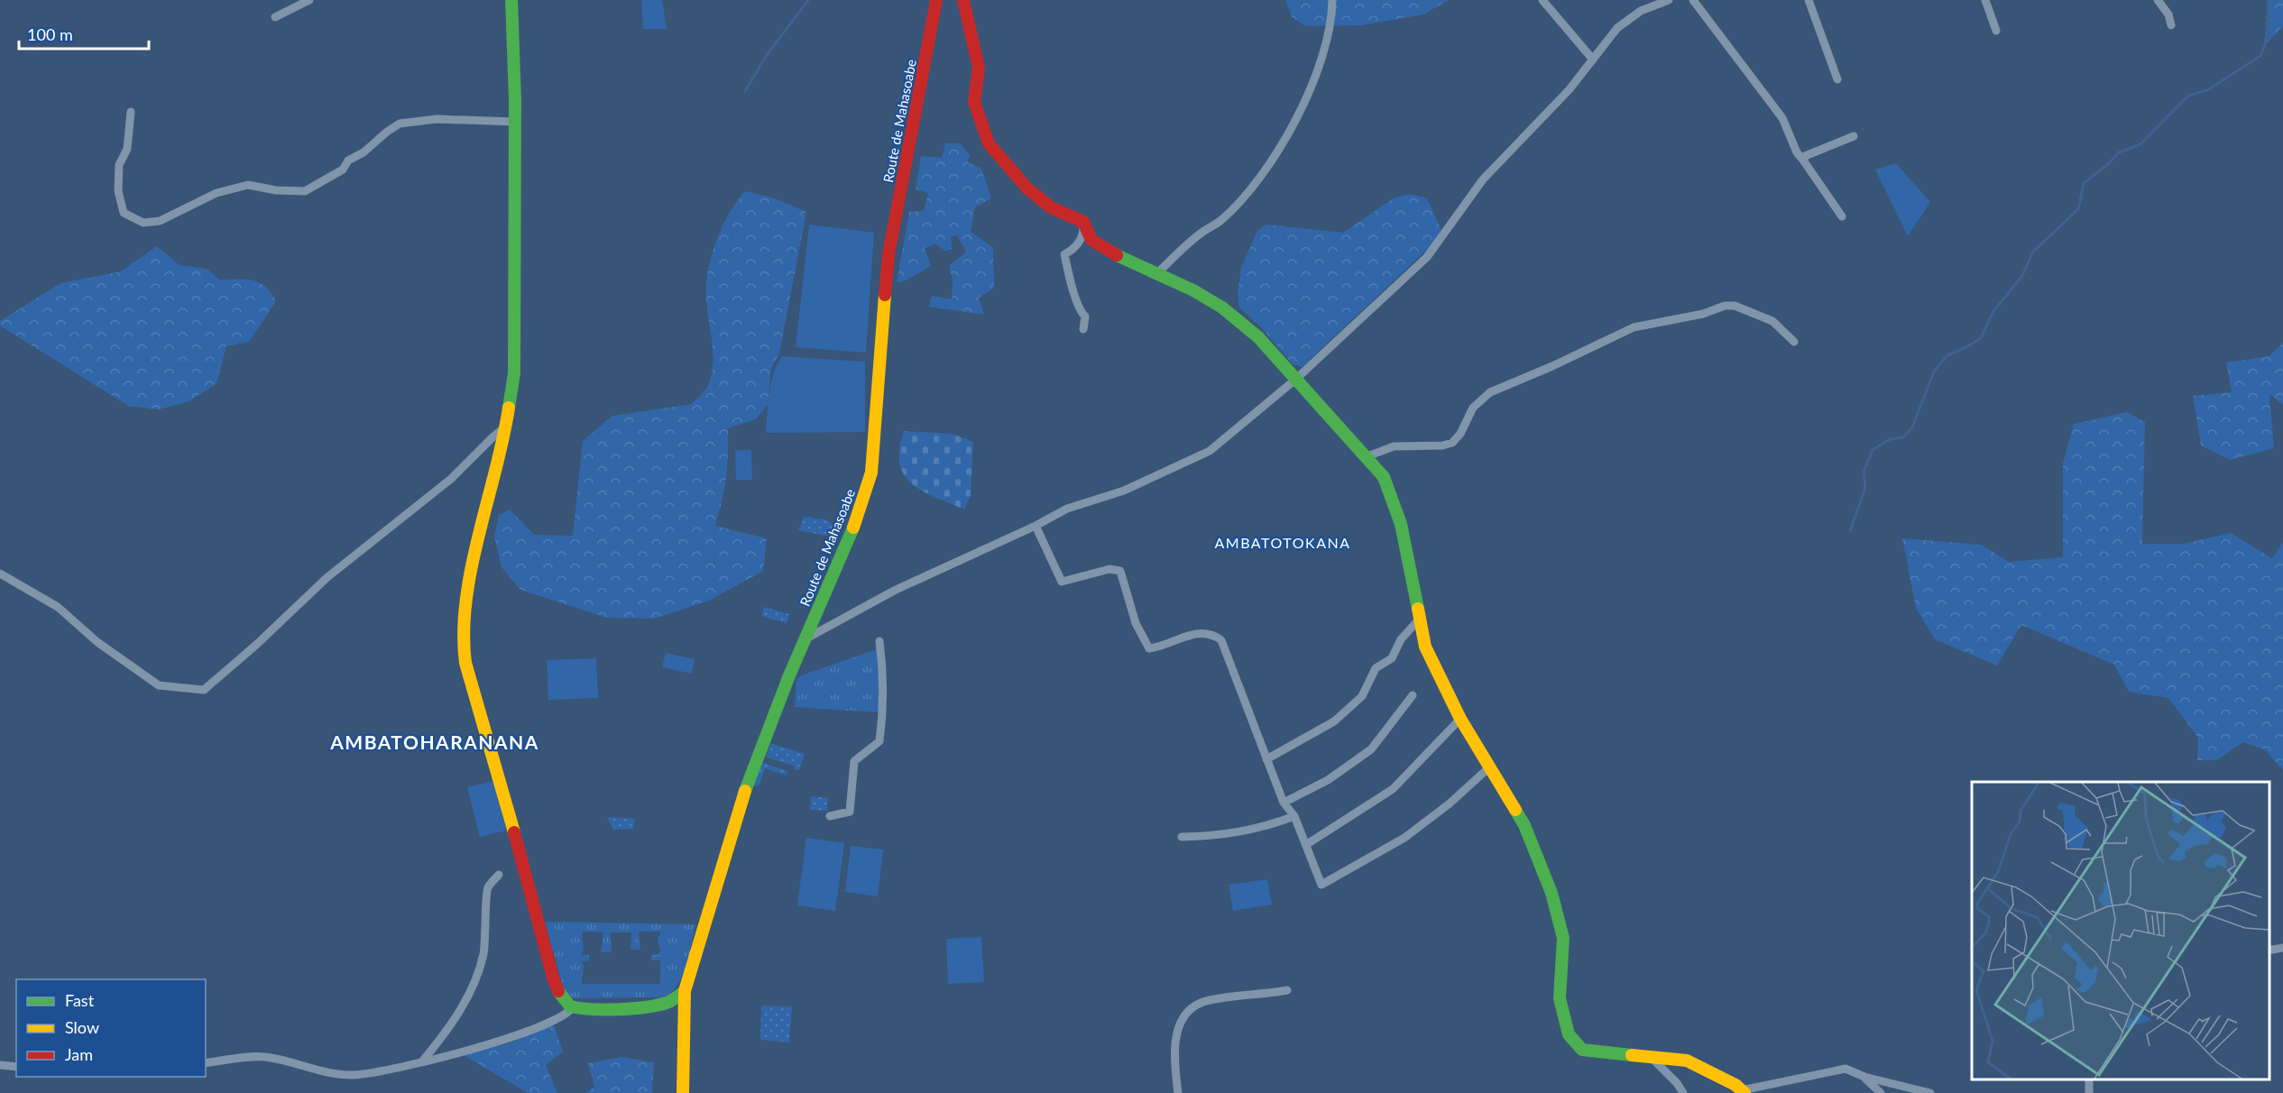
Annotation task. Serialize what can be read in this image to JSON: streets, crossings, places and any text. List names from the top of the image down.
{
  "streets": {
    "street": ["Route de Mahasoabe"]
  },
  "districts": ["AMBATOTOKANA", "AMBATOHARANANA"],
  "legend": ["Fast", "Slow", "Jam"],
  "scale_bar": "100 m"
}
